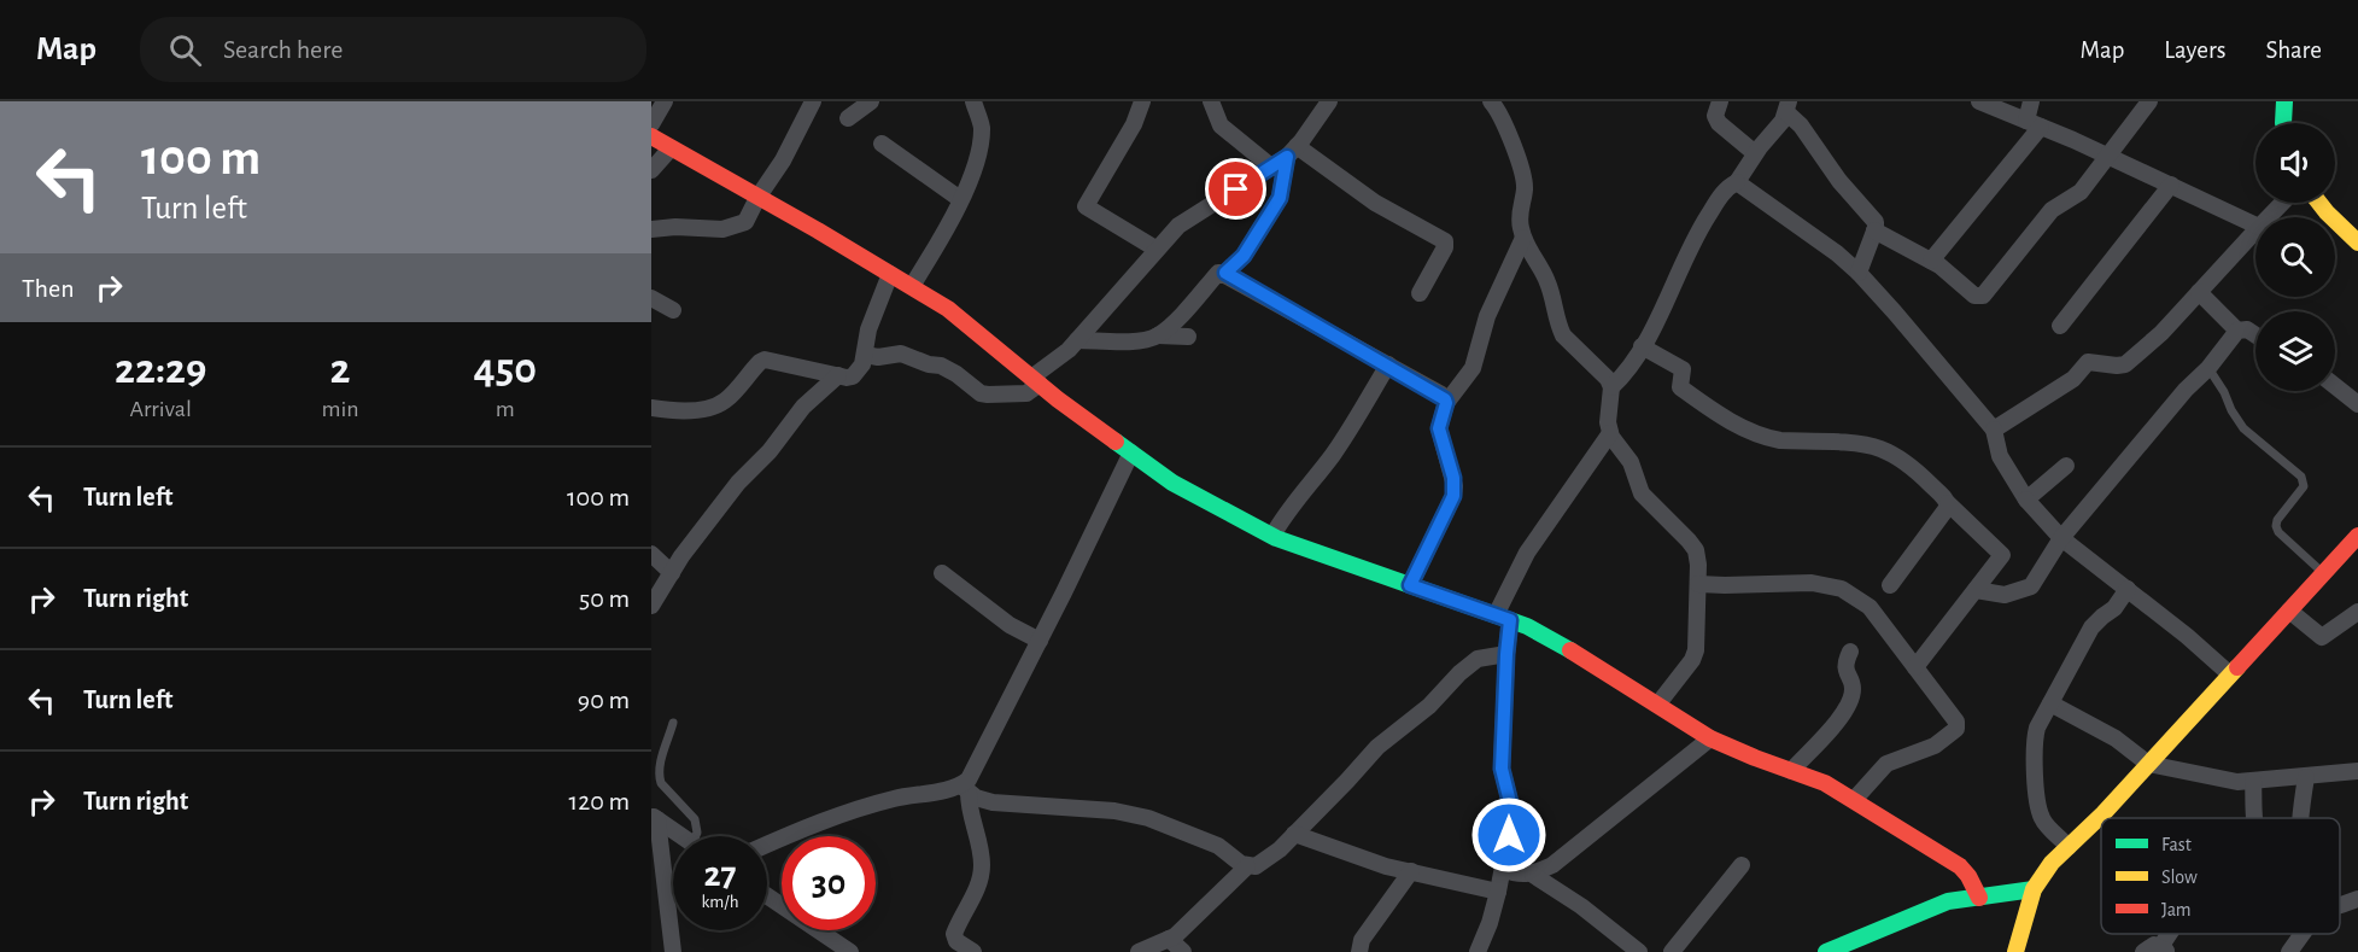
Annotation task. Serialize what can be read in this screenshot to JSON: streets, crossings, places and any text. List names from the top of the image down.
{
  "legend": ["Fast", "Slow", "Jam"],
  "page": {
    "header": "Map",
    "search": "Search here",
    "nav": ["Map", "Layers", "Share"],
    "turn": ["100 m", "Turn left"],
    "then": "Then",
    "eta": [
      "22:29",
      "Arrival",
      "2",
      "min",
      "450",
      "m"
    ],
    "list": [
      {
        "name": "Turn left",
        "value": "100 m"
      },
      {
        "name": "Turn right",
        "value": "50 m"
      },
      {
        "name": "Turn left",
        "value": "90 m"
      },
      {
        "name": "Turn right",
        "value": "120 m"
      }
    ],
    "speed": "27 km/h",
    "limit": "30"
  }
}
